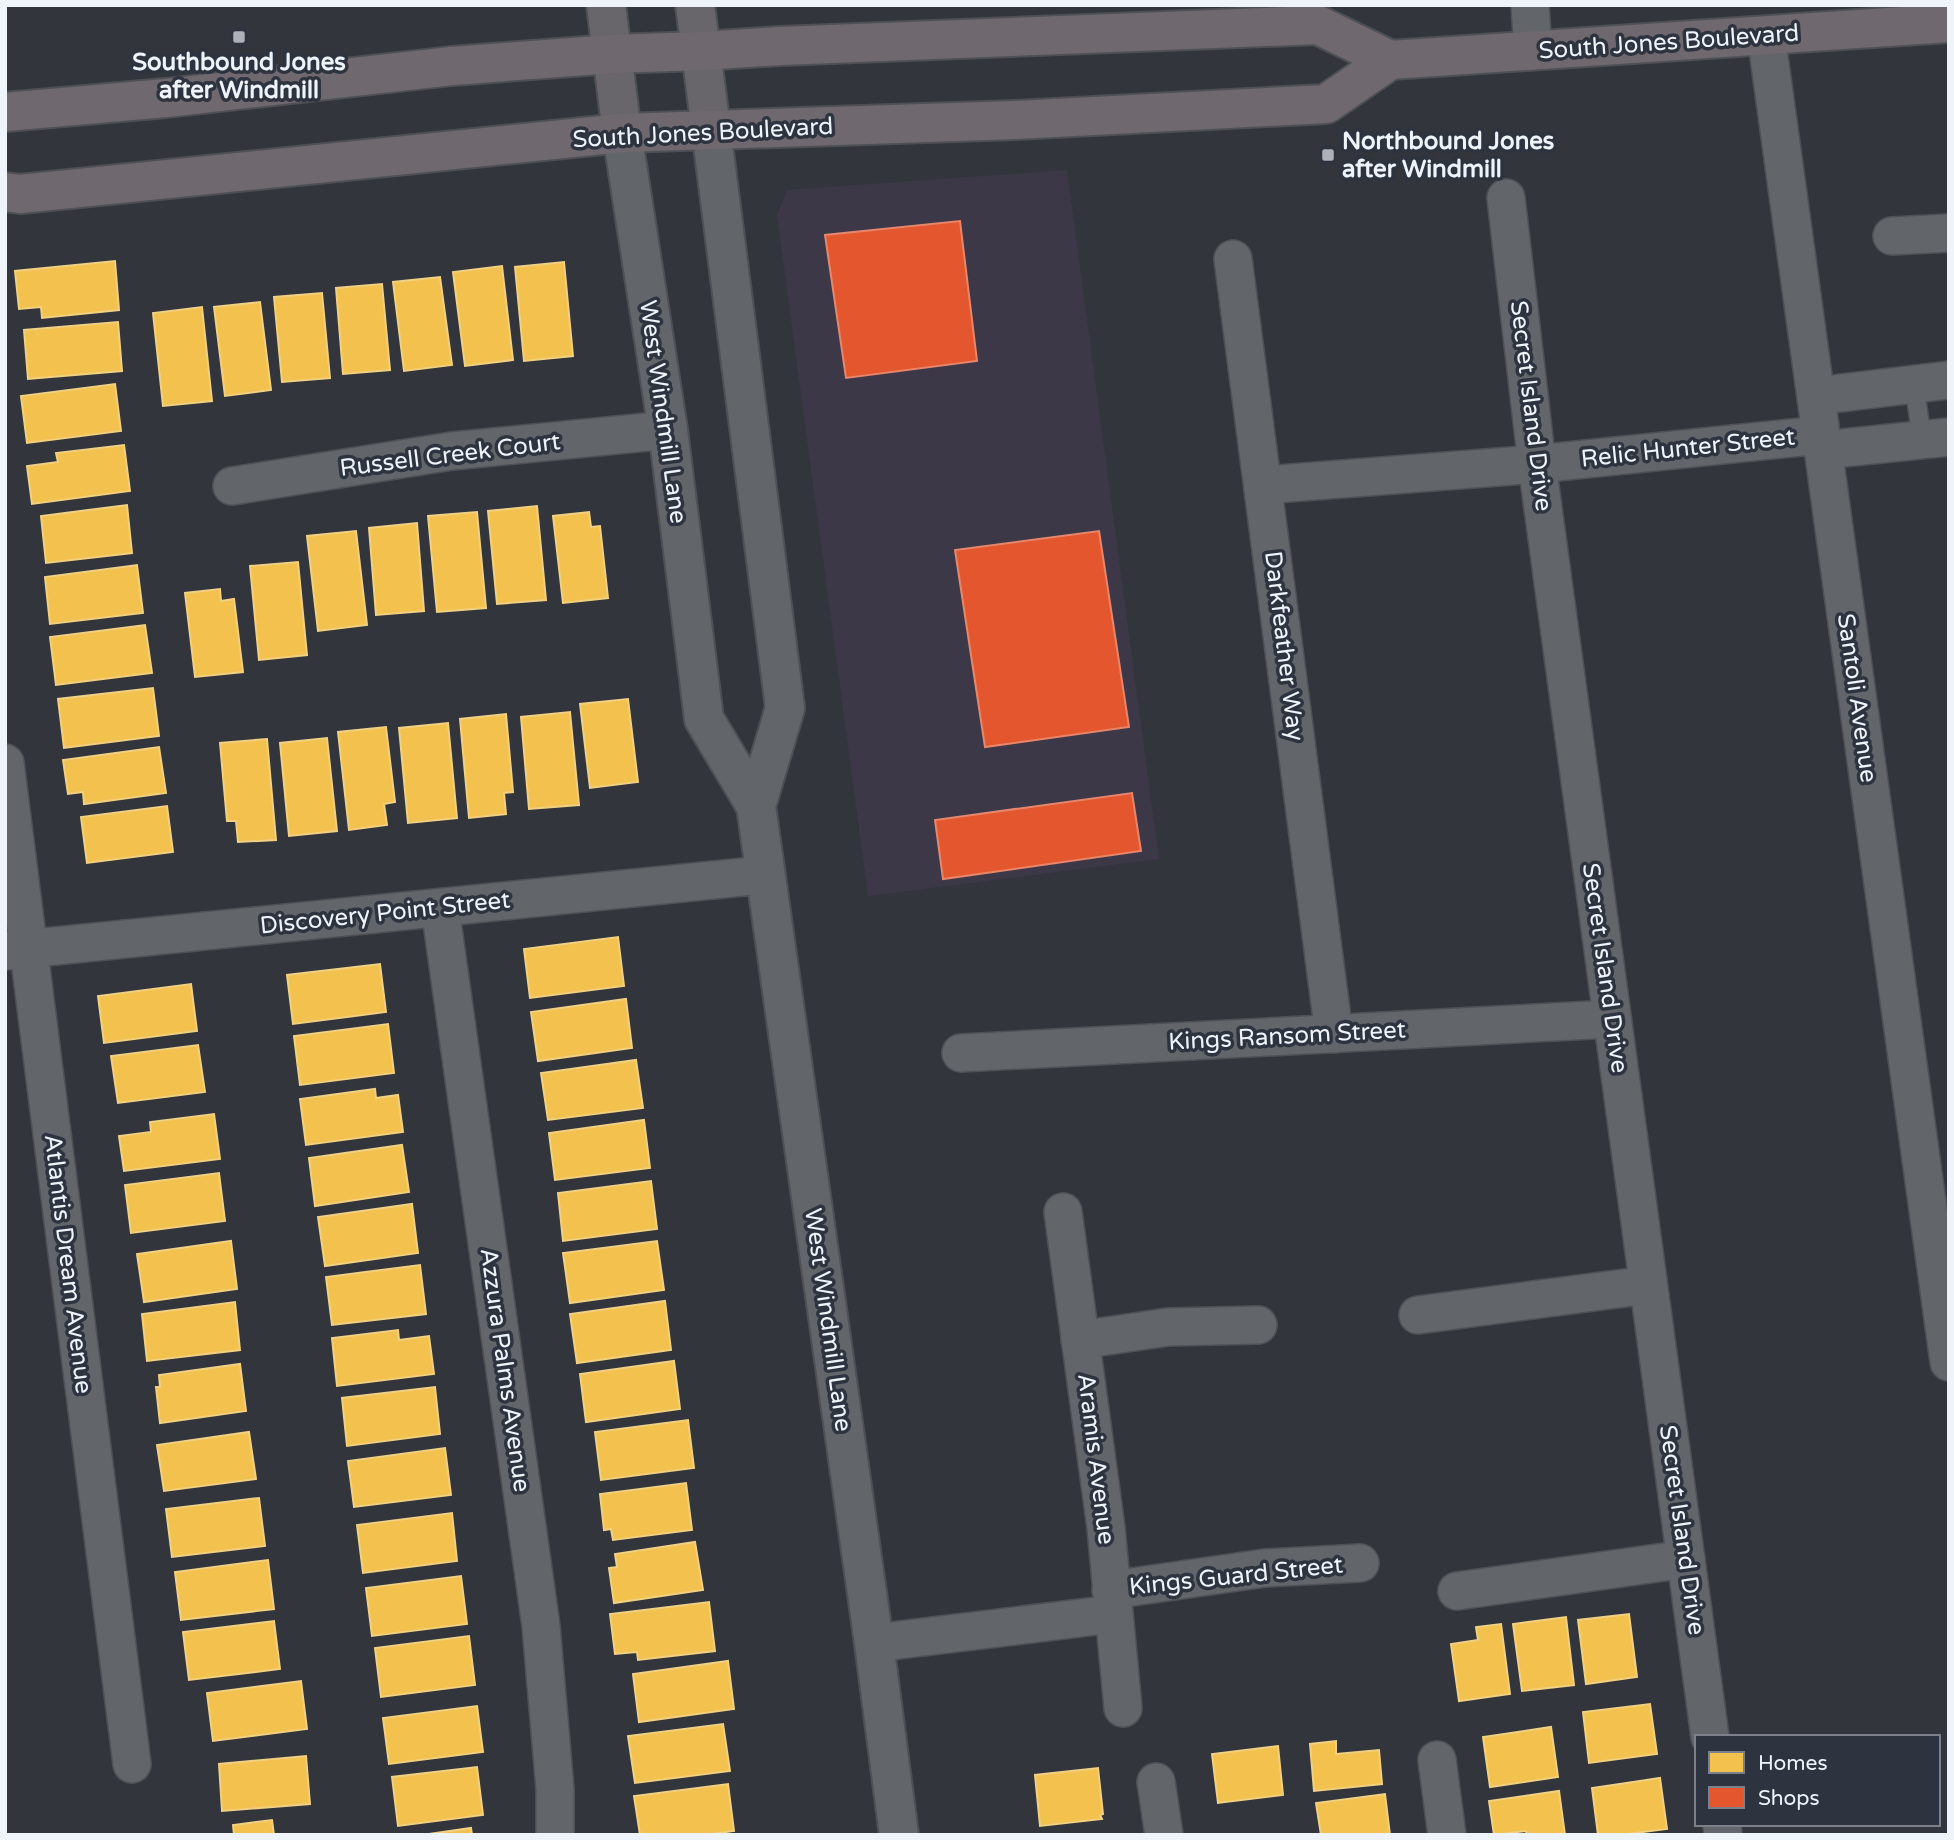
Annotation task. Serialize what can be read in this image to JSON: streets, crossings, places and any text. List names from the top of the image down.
{
  "streets": {
    "main road": ["South Jones Boulevard", "West Windmill Lane"],
    "street": [
      "Secret Island Drive",
      "Relic Hunter Street",
      "Russell Creek Court",
      "Darkfeather Way",
      "Santoli Avenue",
      "Discovery Point Street",
      "Kings Ransom Street",
      "Atlantis Dream Avenue",
      "Azzura Palms Avenue",
      "Aramis Avenue",
      "Kings Guard Street"
    ]
  },
  "crossings": [
    ["South Jones Boulevard", "West Windmill Lane"],
    ["South Jones Boulevard", "Santoli Avenue"],
    ["Secret Island Drive", "Relic Hunter Street"],
    ["Secret Island Drive", "Kings Ransom Street"],
    ["West Windmill Lane", "Russell Creek Court"],
    ["West Windmill Lane", "Discovery Point Street"],
    ["West Windmill Lane", "Kings Guard Street"],
    ["Relic Hunter Street", "Darkfeather Way"],
    ["Relic Hunter Street", "Santoli Avenue"],
    ["Darkfeather Way", "Kings Ransom Street"],
    ["Discovery Point Street", "Atlantis Dream Avenue"],
    ["Discovery Point Street", "Azzura Palms Avenue"],
    ["Aramis Avenue", "Kings Guard Street"]
  ],
  "places": {
    "transit": ["Southbound Jones after Windmill", "Northbound Jones after Windmill"]
  },
  "legend": ["Homes", "Shops"]
}
